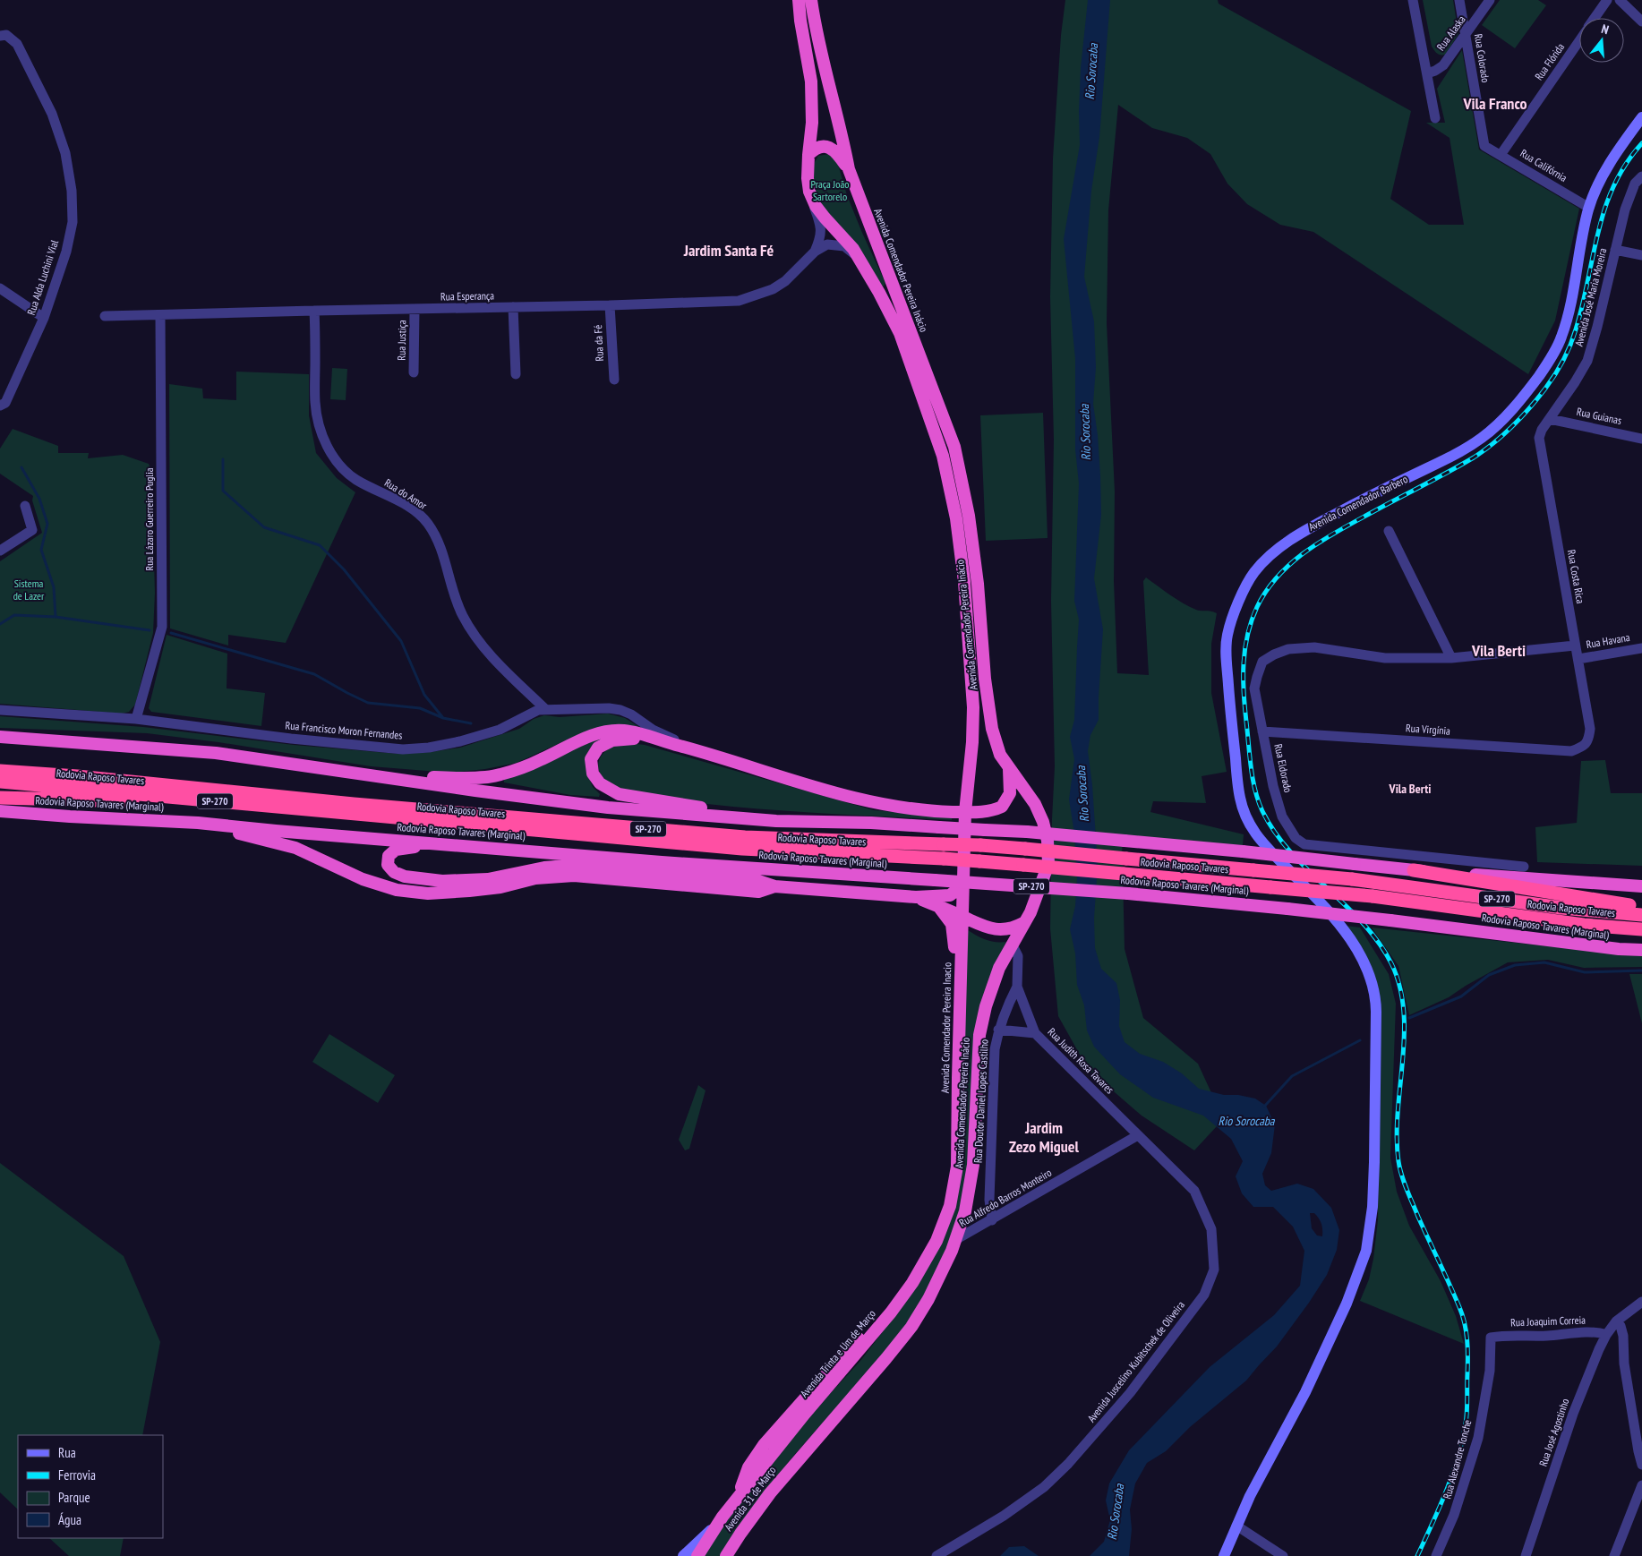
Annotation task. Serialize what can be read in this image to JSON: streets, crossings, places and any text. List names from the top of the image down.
{
  "streets": {
    "highway": [
      "Avenida Comendador Pereira Inácio",
      "Rodovia Raposo Tavares",
      "SP-270",
      "Rodovia Raposo Tavares (Marginal)",
      "Avenida Comendador Pereira Inacio",
      "Avenida Trinta e Um de Março",
      "Avenida 31 de Março"
    ],
    "main road": ["Avenida Comendador Barbero"],
    "street": [
      "Rua Alaska",
      "Rua Colorado",
      "Rua Flórida",
      "Rua Califórnia",
      "Rua Alda Luchini Vial",
      "Rua Esperança",
      "Avenida José Maria Moreira",
      "Rua Justiça",
      "Rua da Fé",
      "Rua Guianas",
      "Rua do Amor",
      "Rua Lázaro Guerreiro Puglia",
      "Rua Costa Rica",
      "Rua Havana",
      "Rua Virgínia",
      "Rua Francisco Moron Fernandes",
      "Rua Eldorado",
      "Rua Judith Rosa Tavares",
      "Rua Doutor Daniel Lopes Castilho",
      "Rua Alfredo Barros Monteiro",
      "Rua Joaquim Correia",
      "Avenida Juscelino Kubitschek de Oliveira",
      "Rua José Agostinho",
      "Rua Alexandre Tonche"
    ]
  },
  "crossings": [
    ["Rua Alaska", "Rua Colorado"],
    ["Rua Colorado", "Rua Califórnia"],
    ["Rua Flórida", "Rua Califórnia"],
    ["Rua Califórnia", "Avenida Comendador Barbero"],
    ["Avenida Comendador Pereira Inácio", "Rua Esperança"],
    ["Avenida Comendador Pereira Inácio", "Avenida Comendador Pereira Inacio"],
    ["Avenida Comendador Pereira Inácio", "Rua Judith Rosa Tavares"],
    ["Avenida Comendador Pereira Inácio", "Rua Alfredo Barros Monteiro"],
    ["Avenida Comendador Pereira Inácio", "Avenida 31 de Março"],
    ["Rua Esperança", "Rua Justiça"],
    ["Rua Esperança", "Rua da Fé"],
    ["Rua Esperança", "Rua do Amor"],
    ["Rua Esperança", "Rua Lázaro Guerreiro Puglia"],
    ["Avenida José Maria Moreira", "Rua Guianas"],
    ["Avenida José Maria Moreira", "Rua Costa Rica"],
    ["Rua Guianas", "Rua Costa Rica"],
    ["Rua do Amor", "Rua Francisco Moron Fernandes"],
    ["Rua Lázaro Guerreiro Puglia", "Rua Francisco Moron Fernandes"],
    ["Rua Costa Rica", "Rua Havana"],
    ["Rua Costa Rica", "Rua Virgínia"],
    ["Rua Costa Rica", "Rua Eldorado"],
    ["Rua Virgínia", "Rua Eldorado"],
    ["Avenida Comendador Pereira Inacio", "Avenida Trinta e Um de Março"],
    ["Rua Judith Rosa Tavares", "Rua Doutor Daniel Lopes Castilho"],
    ["Rua Judith Rosa Tavares", "Rua Alfredo Barros Monteiro"],
    ["Rua Judith Rosa Tavares", "Avenida Juscelino Kubitschek de Oliveira"],
    ["Rua Doutor Daniel Lopes Castilho", "Rua Alfredo Barros Monteiro"],
    ["Rua Alfredo Barros Monteiro", "Avenida Juscelino Kubitschek de Oliveira"],
    ["Rua Alfredo Barros Monteiro", "Avenida 31 de Março"],
    ["Rua Joaquim Correia", "Rua José Agostinho"],
    ["Rua Joaquim Correia", "Rua Alexandre Tonche"],
    ["Avenida Trinta e Um de Março", "Avenida 31 de Março"]
  ],
  "districts": [
    "Vila Franco",
    "Jardim Santa Fé",
    "Vila Berti",
    "Vila Berti",
    "Jardim Zezo Miguel"
  ],
  "water": ["Rio Sorocaba"],
  "parks": ["Praça João Sartorelo", "Sistema de Lazer"],
  "legend": [
    "Rua",
    "Ferrovia",
    "Parque",
    "Água"
  ],
  "north": "top"
}
